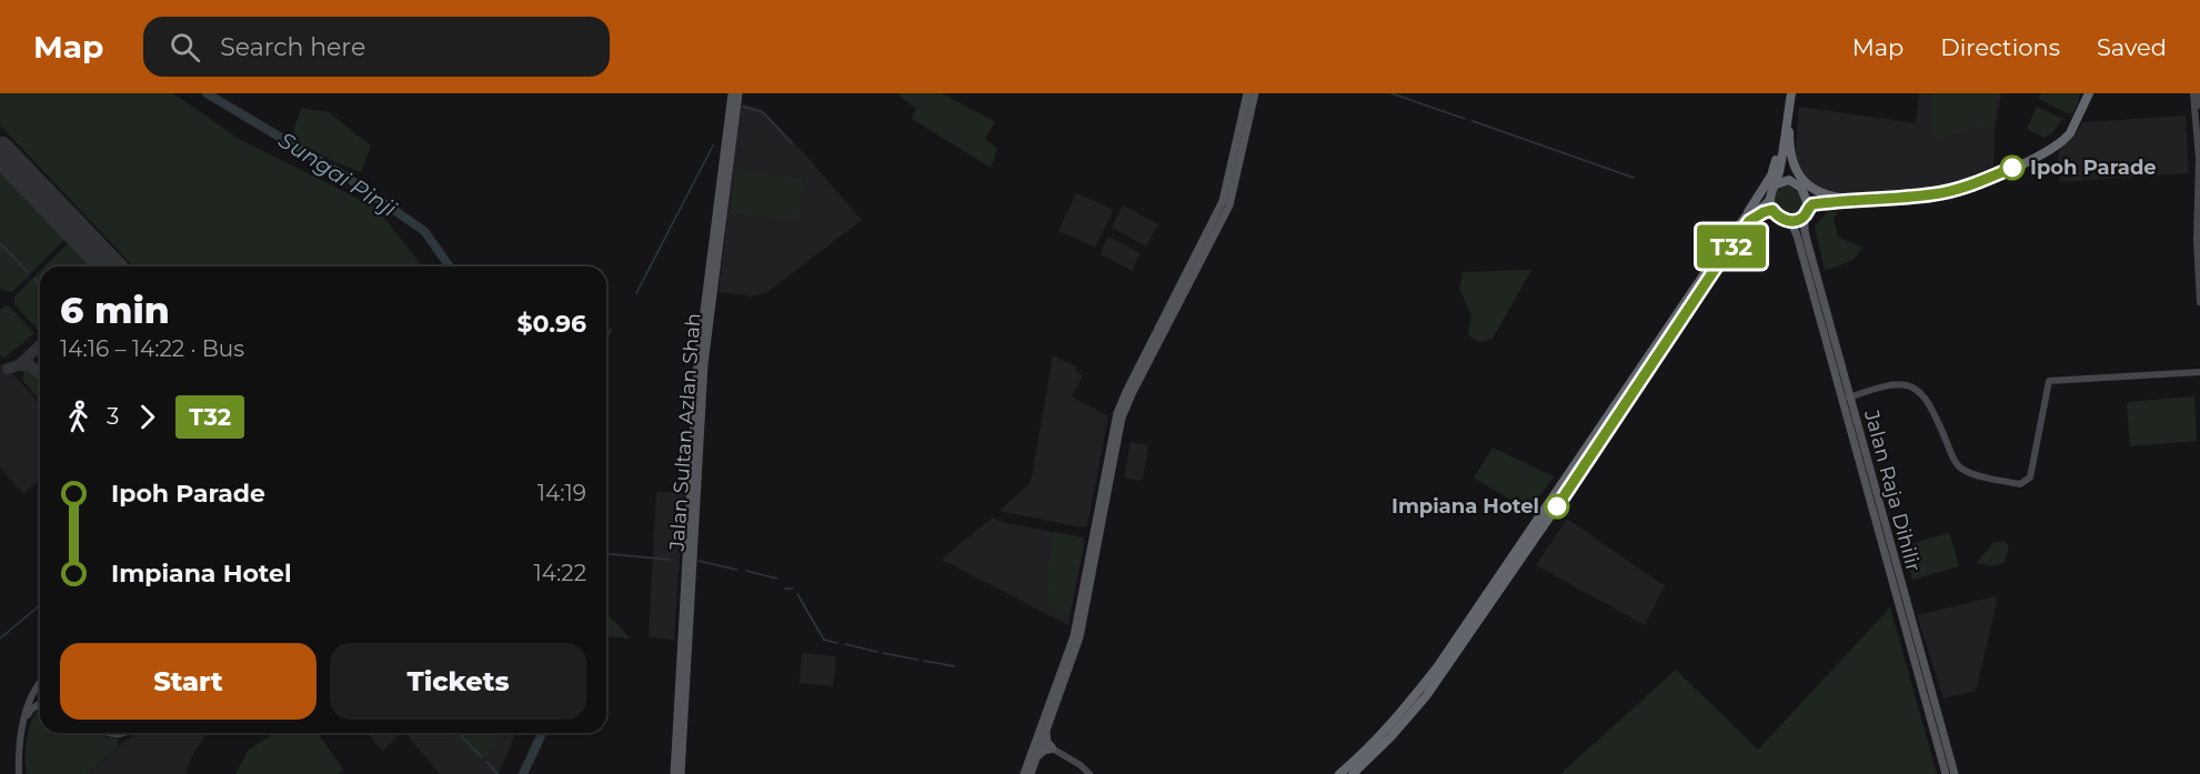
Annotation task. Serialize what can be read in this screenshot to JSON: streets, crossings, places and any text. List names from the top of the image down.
{
  "streets": {
    "main road": ["Jalan Sultan Azlan Shah", "Jalan Raja Dihilir"]
  },
  "water": ["Sungai Pinji"],
  "places": ["Ipoh Parade", "Impiana Hotel"],
  "lines": ["bus line T32"],
  "page": {
    "header": "Map",
    "search": "Search here",
    "nav": ["Map", "Directions", "Saved"],
    "on_map": "T32",
    "heading": ["6 min", "14:16 – 14:22 · Bus", "$0.96"],
    "legs": ["3", "T32"],
    "list": [
      {
        "name": "Ipoh Parade",
        "value": "14:19"
      },
      {
        "name": "Impiana Hotel",
        "value": "14:22"
      }
    ],
    "buttons": ["Start", "Tickets"]
  }
}
